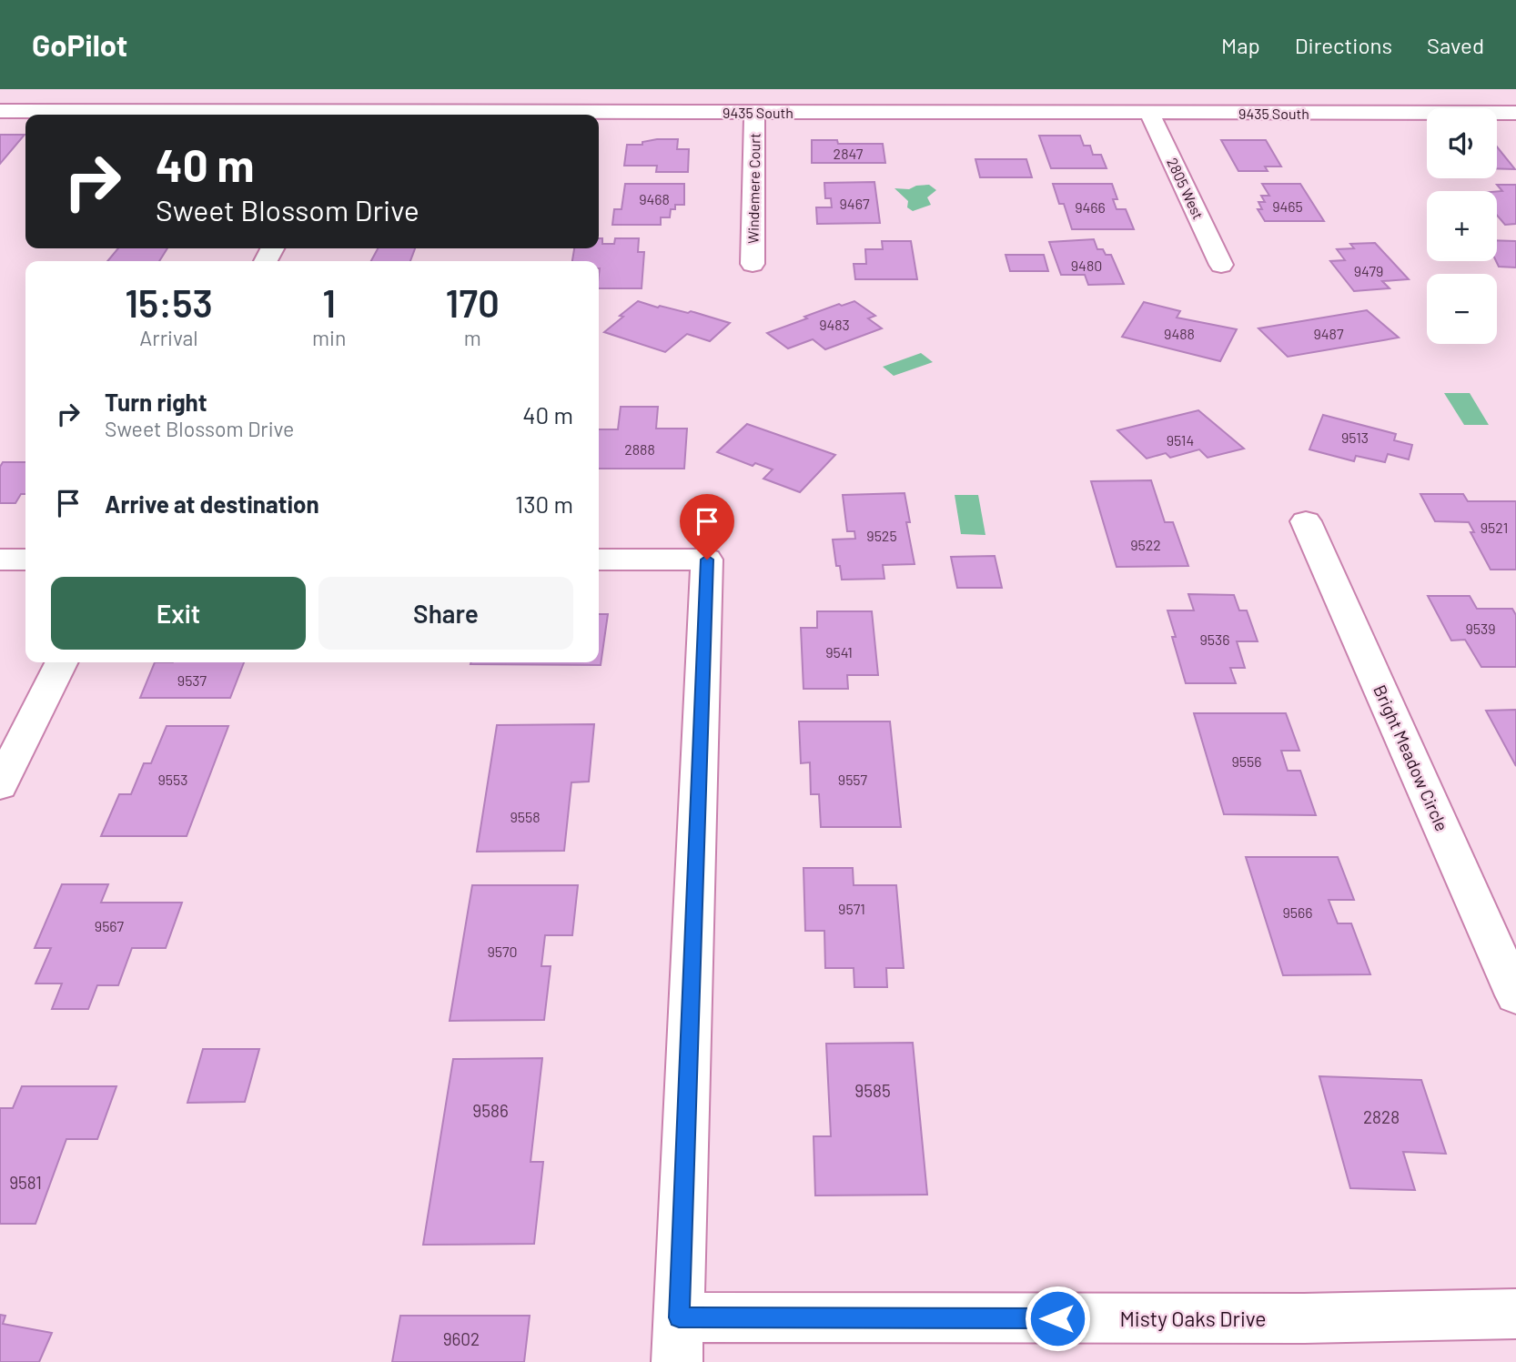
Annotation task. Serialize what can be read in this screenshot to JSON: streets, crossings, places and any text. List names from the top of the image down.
{
  "streets": {
    "street": [
      "9435 South",
      "Windemere Court",
      "2805 West",
      "Bright Meadow Circle",
      "Misty Oaks Drive"
    ]
  },
  "crossings": [
    ["9435 South", "Windemere Court"],
    ["9435 South", "2805 West"]
  ],
  "house_numbers": [
    "2847",
    "9468",
    "9467",
    "9465",
    "9466",
    "9480",
    "9479",
    "9483",
    "9488",
    "9487",
    "9513",
    "9514",
    "2888",
    "9521",
    "9525",
    "9522",
    "9539",
    "9536",
    "9541",
    "9537",
    "9556",
    "9553",
    "9557",
    "9558",
    "9571",
    "9566",
    "9567",
    "9570",
    "9585",
    "9586",
    "2828",
    "9581",
    "9602"
  ],
  "page": {
    "header": "GoPilot",
    "nav": ["Map", "Directions", "Saved"],
    "map_buttons": ["+", "−"],
    "turn": ["40 m", "Sweet Blossom Drive"],
    "eta": [
      "15:53",
      "Arrival",
      "1",
      "min",
      "170",
      "m"
    ],
    "list": [
      {
        "name": "Turn right",
        "note": "Sweet Blossom Drive",
        "value": "40 m"
      },
      {
        "name": "Arrive at destination",
        "value": "130 m"
      }
    ],
    "buttons": ["Exit", "Share"]
  }
}
